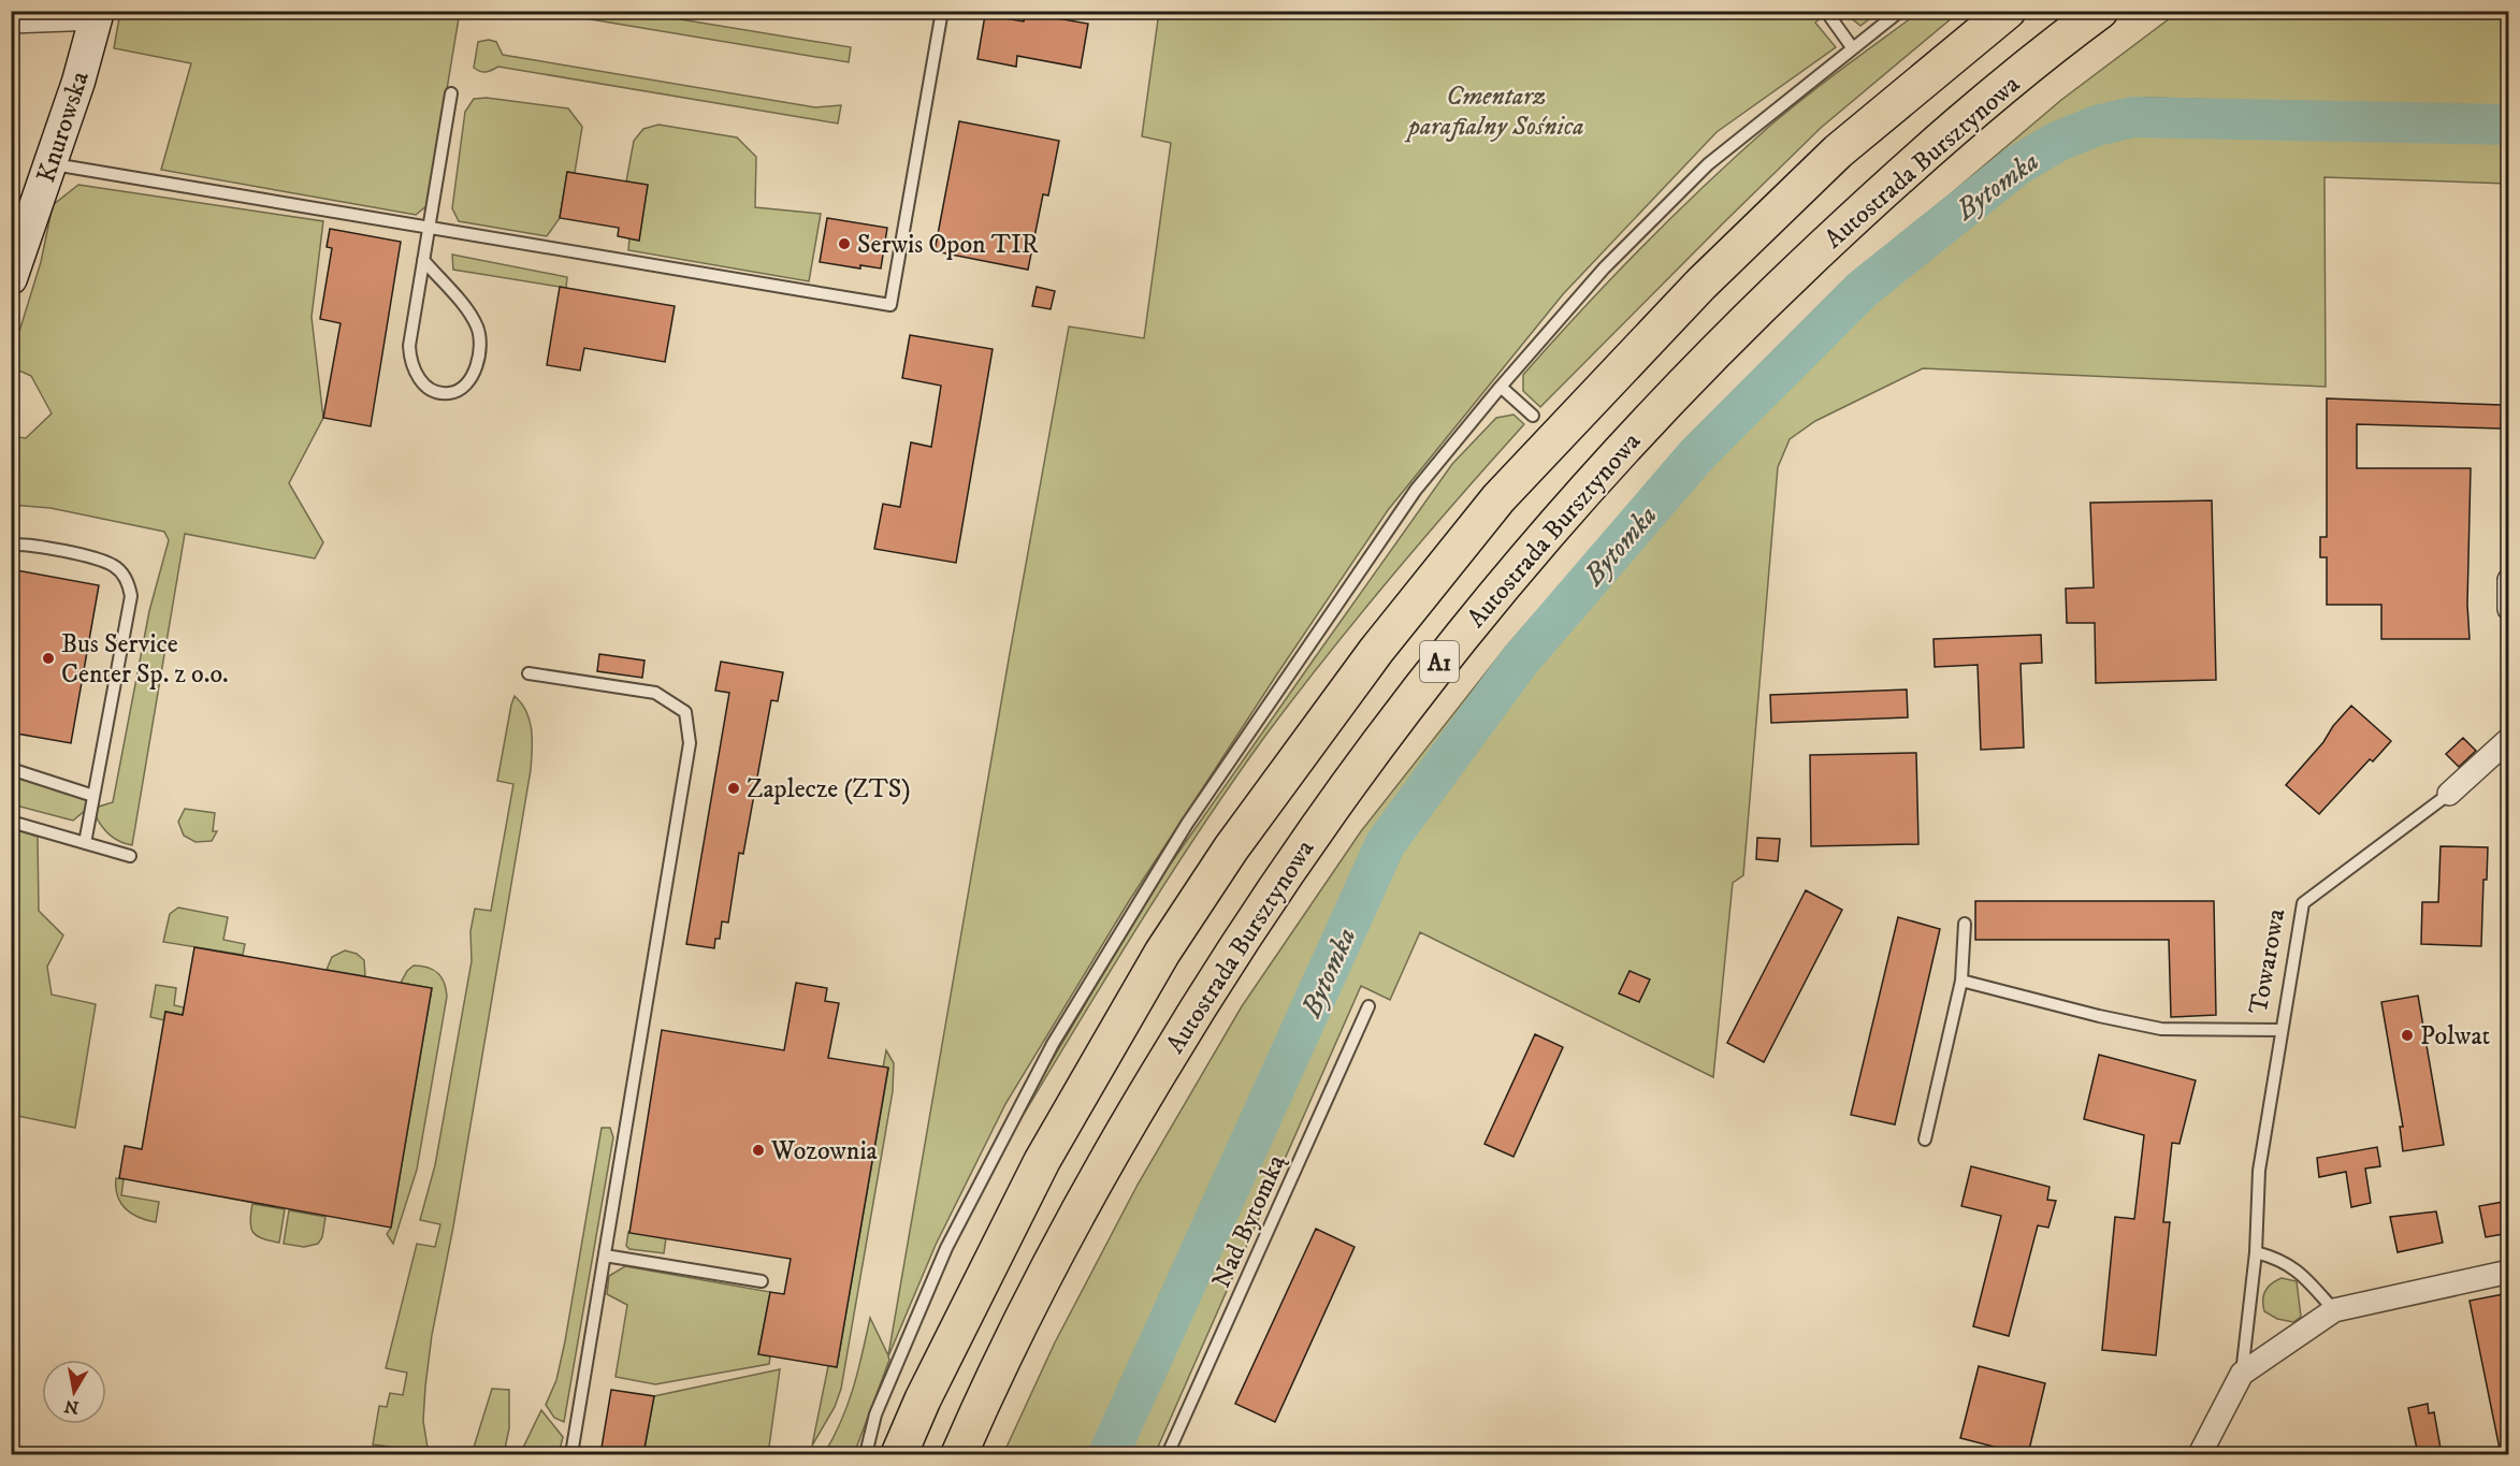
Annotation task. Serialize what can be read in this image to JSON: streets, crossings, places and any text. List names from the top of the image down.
{
  "streets": {
    "highway": ["Autostrada Bursztynowa", "A1"],
    "street": ["Knurowska", "Towarowa"],
    "lane": ["Nad Bytomką"]
  },
  "water": ["Bytomka"],
  "parks": ["Cmentarz parafialny Sośnica"],
  "places": [
    "Serwis Opon TIR",
    "Bus Service Center Sp. z o.o.",
    "Zaplecze (ZTS)",
    "Polwat",
    "Wozownia"
  ],
  "north": "bottom"
}
